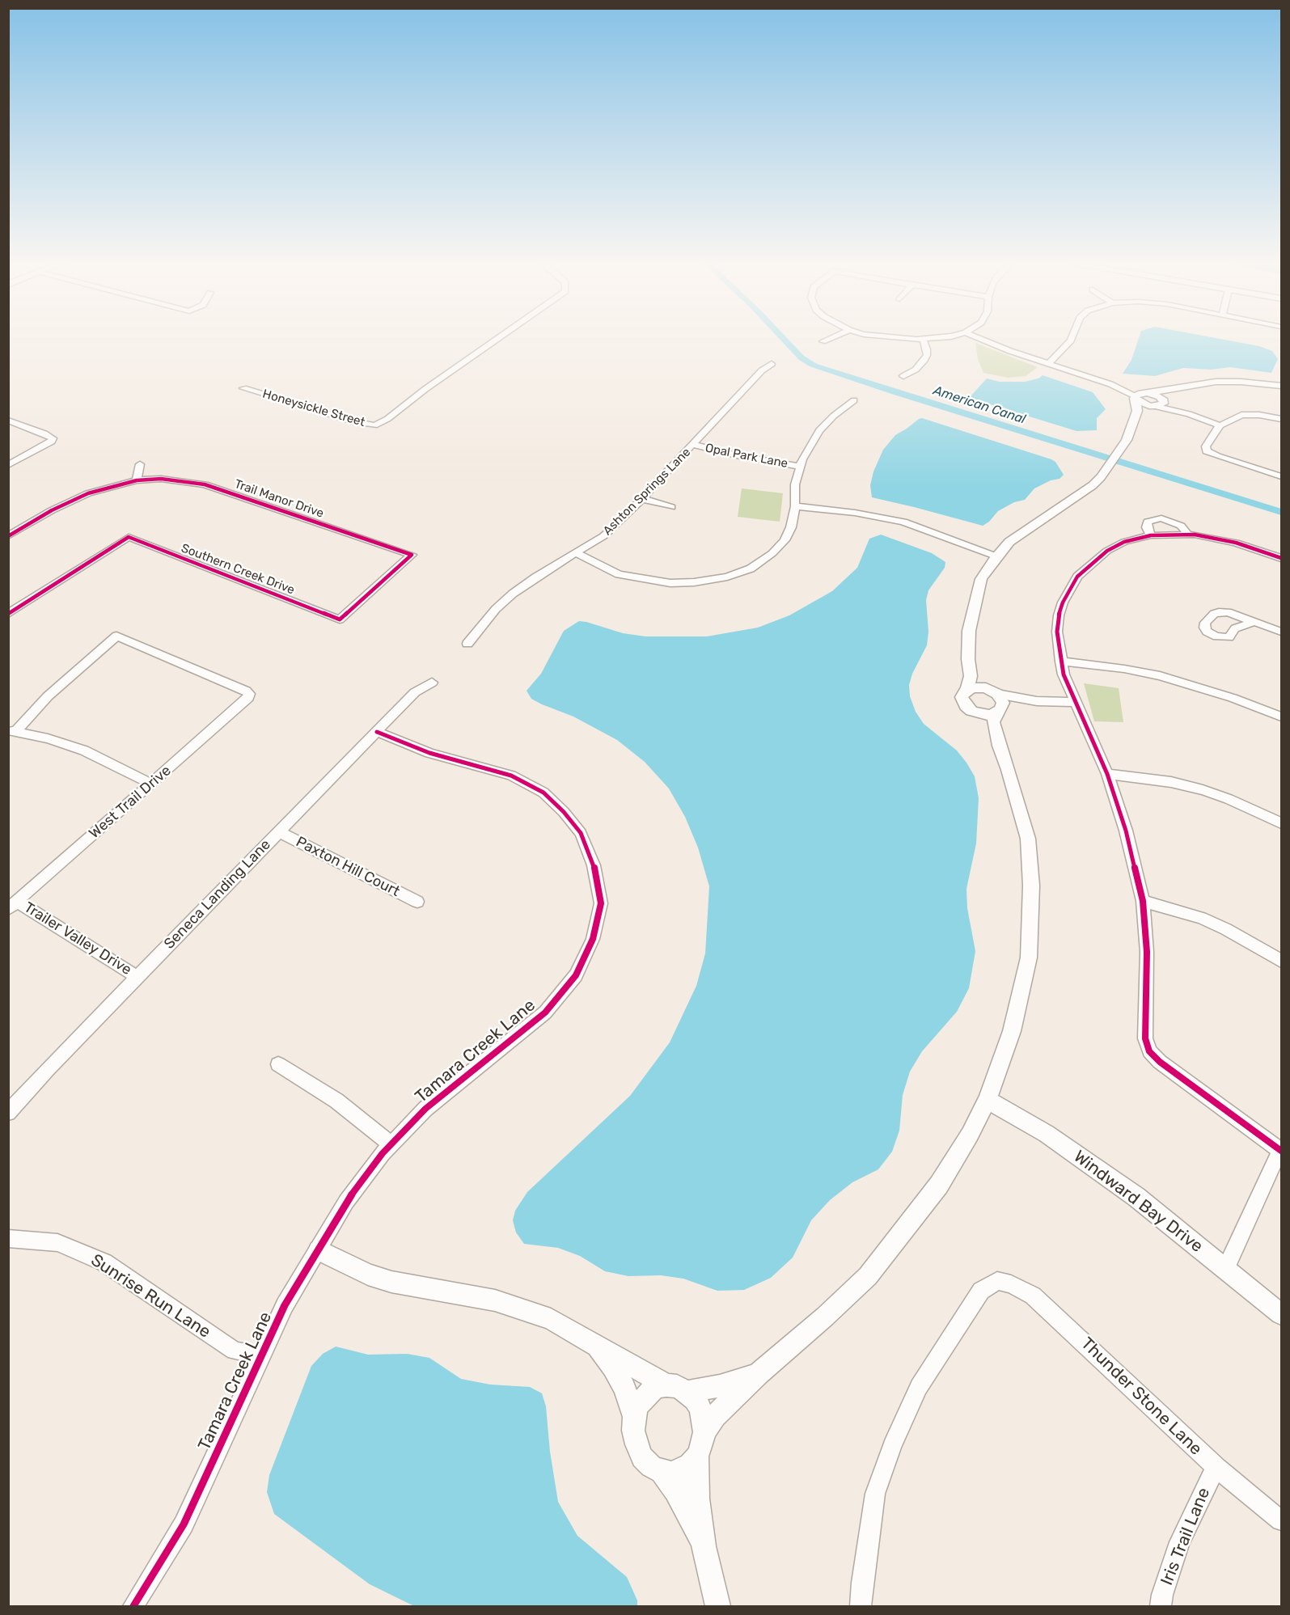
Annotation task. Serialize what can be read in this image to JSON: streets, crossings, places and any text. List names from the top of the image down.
{
  "streets": {
    "street": [
      "Honeysickle Street",
      "Opal Park Lane",
      "Ashton Springs Lane",
      "Trail Manor Drive",
      "Southern Creek Drive",
      "West Trail Drive",
      "Paxton Hill Court",
      "Seneca Landing Lane",
      "Trailer Valley Drive",
      "Tamara Creek Lane",
      "Windward Bay Drive",
      "Sunrise Run Lane",
      "Thunder Stone Lane",
      "Iris Trail Lane"
    ]
  },
  "crossings": [
    ["Opal Park Lane", "Ashton Springs Lane"],
    ["Trail Manor Drive", "Southern Creek Drive"],
    ["West Trail Drive", "Trailer Valley Drive"],
    ["Paxton Hill Court", "Seneca Landing Lane"],
    ["Seneca Landing Lane", "Trailer Valley Drive"],
    ["Seneca Landing Lane", "Tamara Creek Lane"],
    ["Tamara Creek Lane", "Sunrise Run Lane"],
    ["Thunder Stone Lane", "Iris Trail Lane"]
  ],
  "water": ["American Canal"]
}
